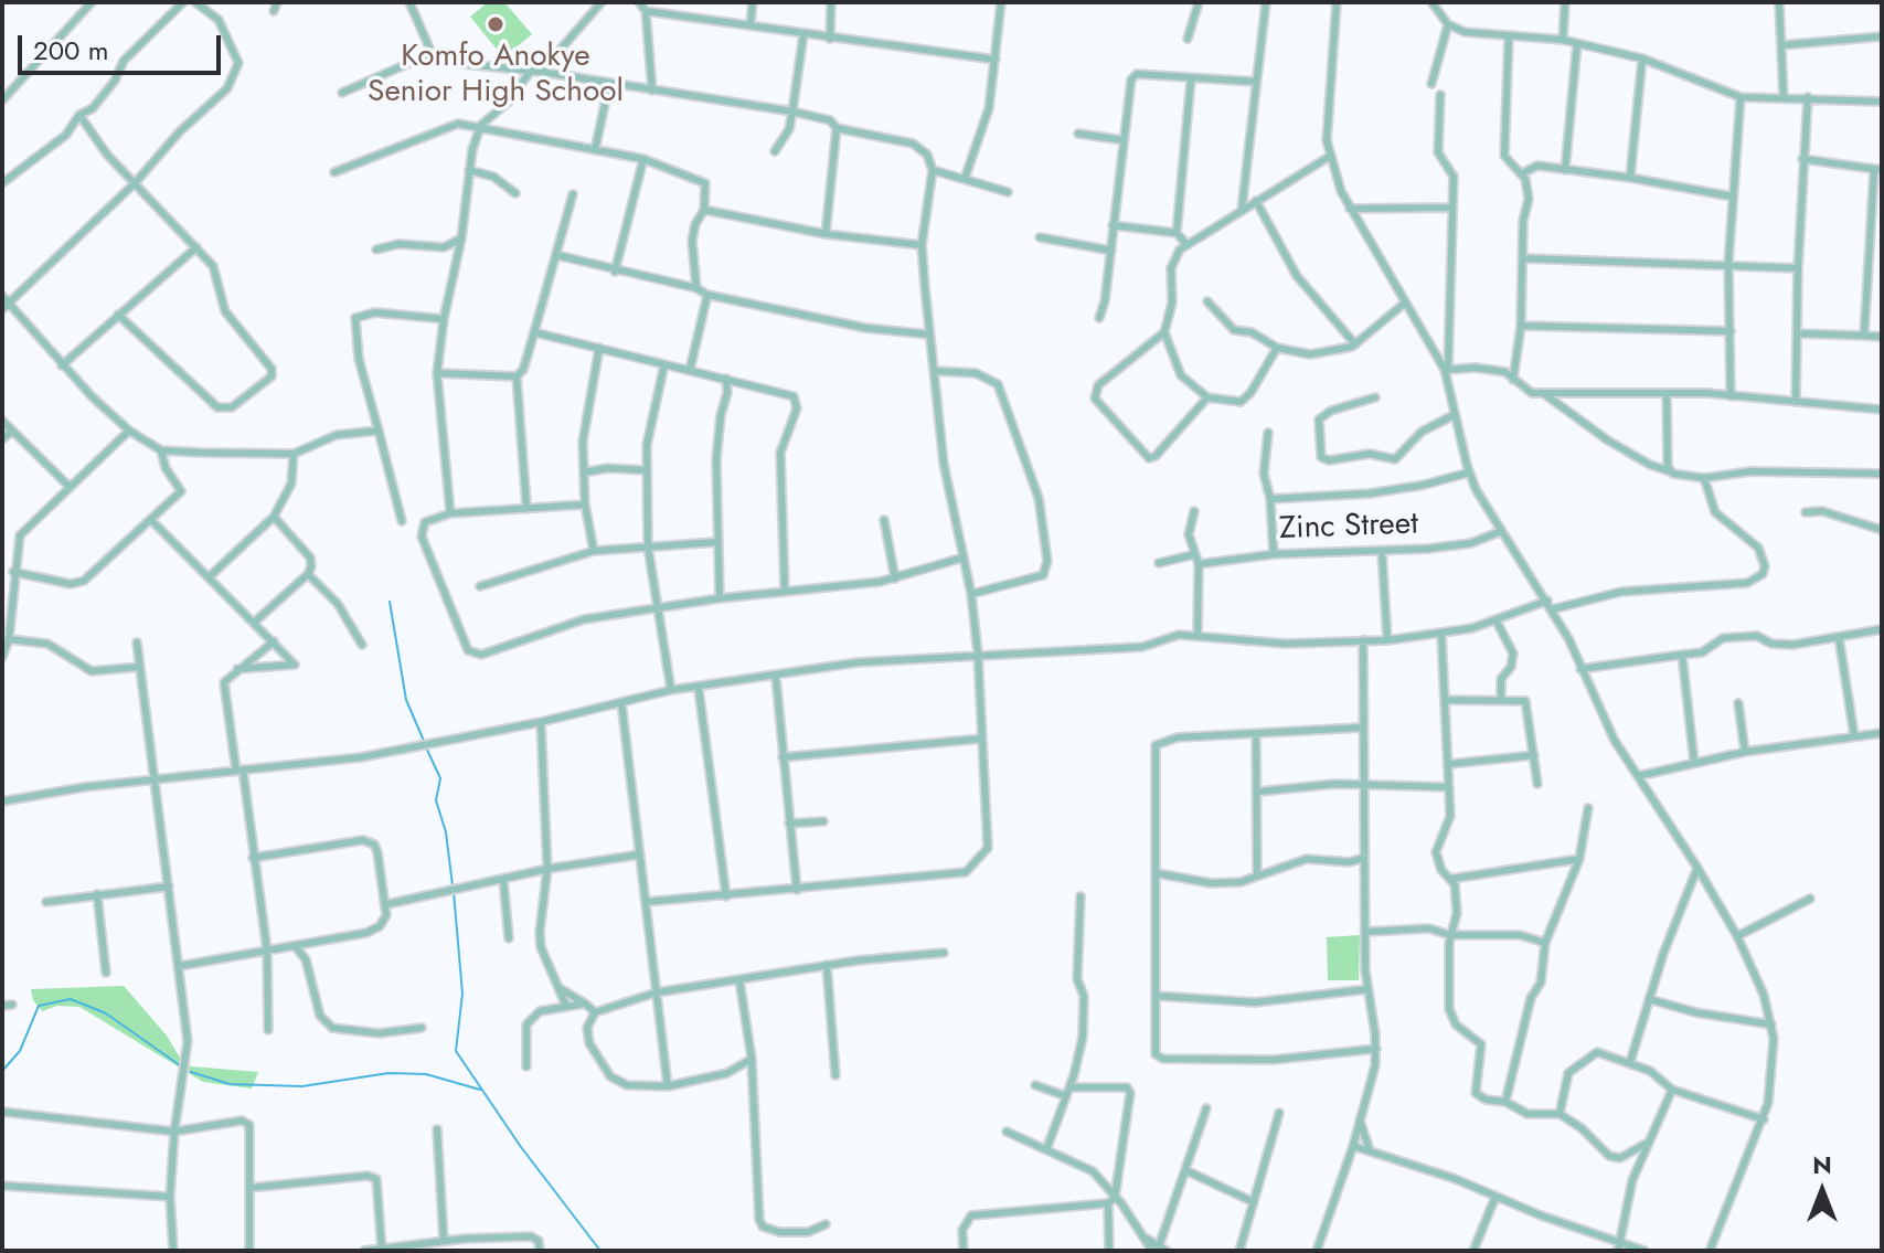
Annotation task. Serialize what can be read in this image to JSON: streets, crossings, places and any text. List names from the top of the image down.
{
  "streets": {
    "street": ["Zinc Street"]
  },
  "places": ["Komfo Anokye Senior High School"],
  "scale_bar": "200 m",
  "north": "top"
}
